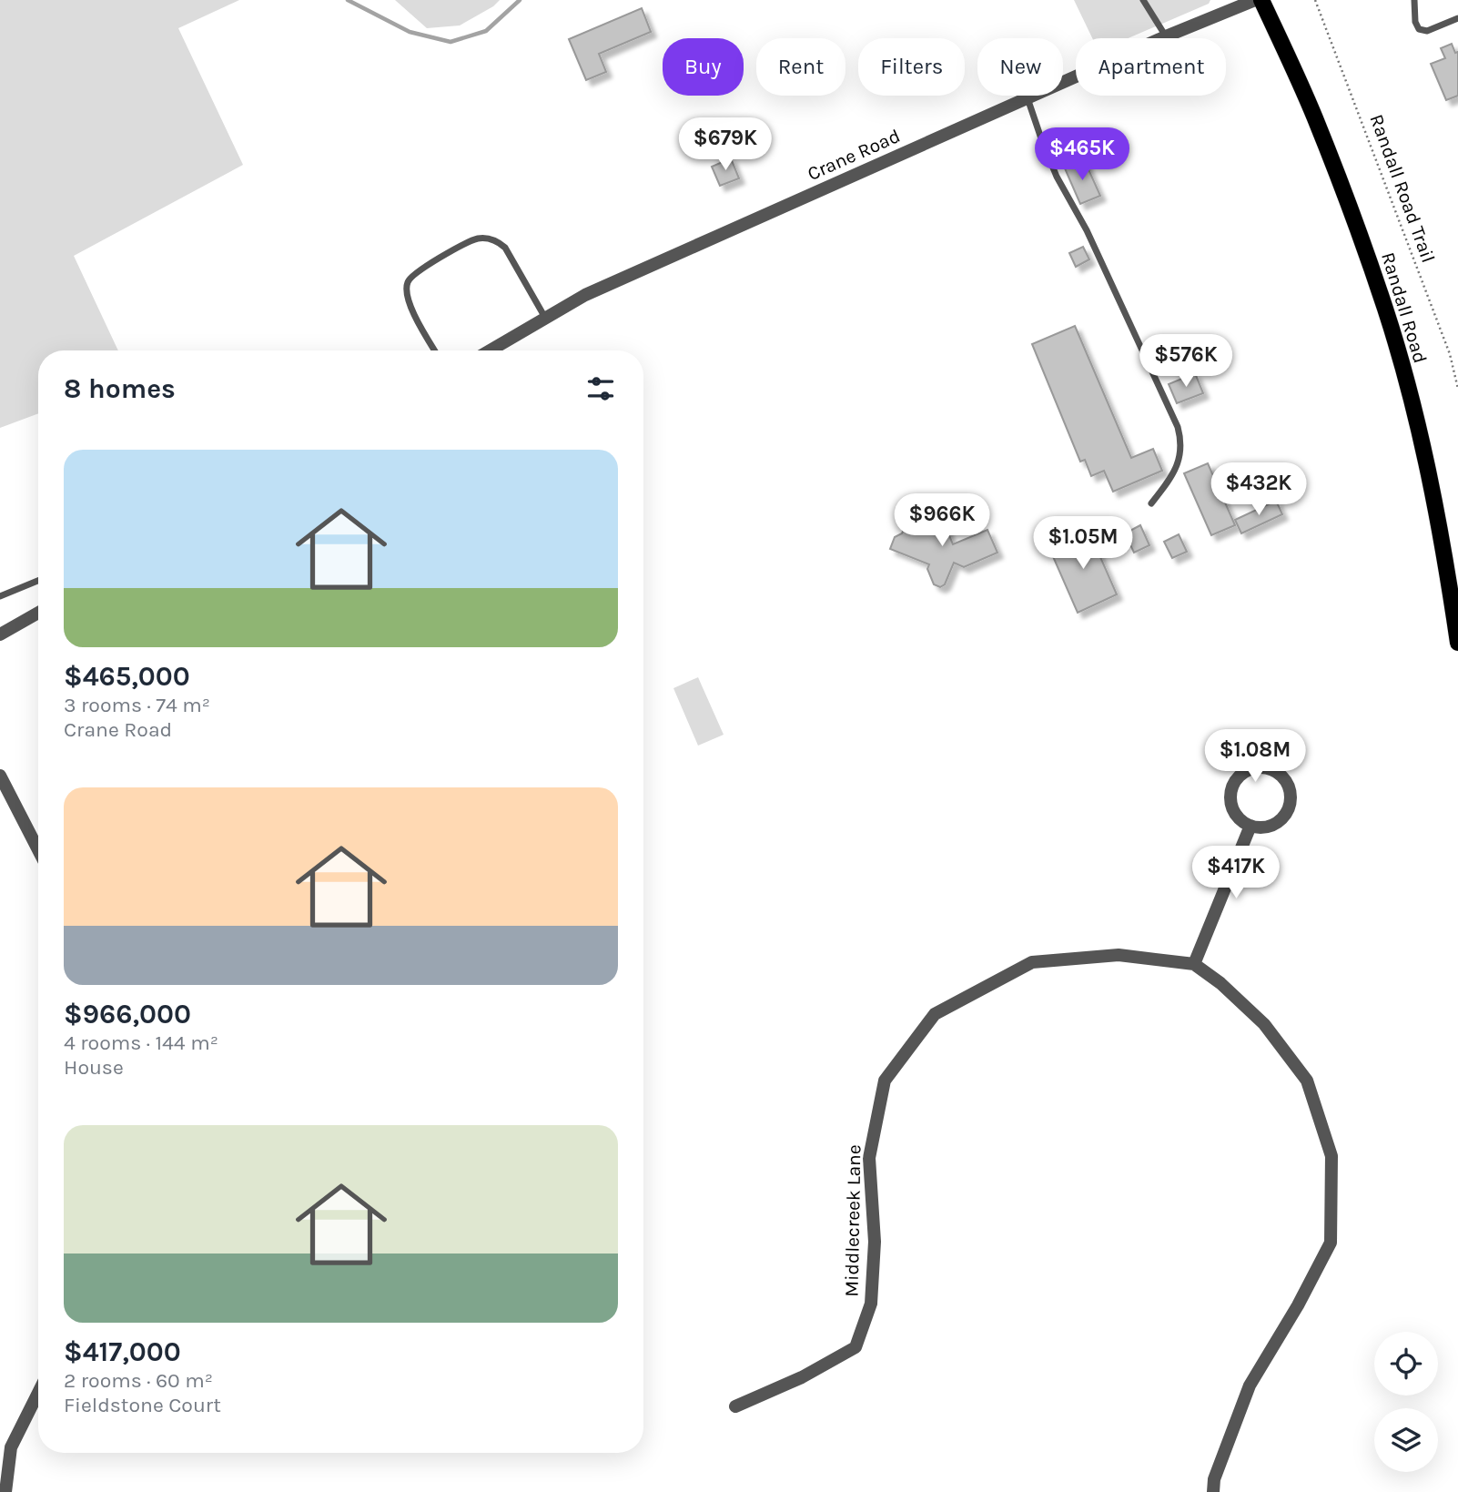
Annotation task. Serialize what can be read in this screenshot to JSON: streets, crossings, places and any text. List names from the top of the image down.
{
  "streets": {
    "main road": ["Randall Road"],
    "street": ["Crane Road", "Middlecreek Lane"],
    "path": ["Randall Road Trail"]
  },
  "page": {
    "chip": [
      "Buy",
      "Rent",
      "Filters",
      "New",
      "Apartment"
    ],
    "price": [
      "$679K",
      "$465K",
      "$576K",
      "$432K",
      "$966K",
      "$1.05M",
      "$1.08M",
      "$417K"
    ],
    "heading": "8 homes",
    "list": [
      {
        "name": "$465,000",
        "note": "3 rooms · 74 m² · Crane Road"
      },
      {
        "name": "$966,000",
        "note": "4 rooms · 144 m² · House"
      },
      {
        "name": "$417,000",
        "note": "2 rooms · 60 m² · Fieldstone Court"
      }
    ]
  }
}
